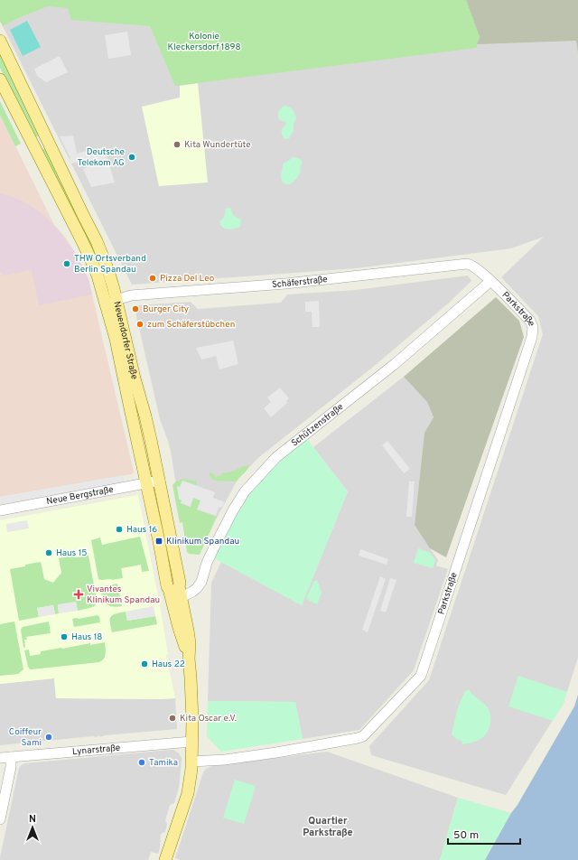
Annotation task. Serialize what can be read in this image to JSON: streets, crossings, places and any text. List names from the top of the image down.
{
  "streets": {
    "main road": ["Neuendorfer Straße"],
    "street": [
      "Schäferstraße",
      "Parkstraße",
      "Schützenstraße",
      "Neue Bergstraße",
      "Lynarstraße"
    ]
  },
  "crossings": [
    ["Schäferstraße", "Parkstraße"],
    ["Schäferstraße", "Neuendorfer Straße"],
    ["Schäferstraße", "Schützenstraße"],
    ["Parkstraße", "Neuendorfer Straße"],
    ["Parkstraße", "Schützenstraße"],
    ["Neuendorfer Straße", "Schützenstraße"],
    ["Neuendorfer Straße", "Neue Bergstraße"],
    ["Neuendorfer Straße", "Lynarstraße"]
  ],
  "districts": ["Quartier Parkstraße"],
  "parks": ["Kolonie Kleckersdorf 1898"],
  "places": {
    "other": [
      "Kita Wundertüte",
      "Deutsche Telekom AG",
      "THW Ortsverband Berlin Spandau",
      "Pizza Del Leo",
      "Burger City",
      "zum Schäferstübchen",
      "Haus 16",
      "Haus 15",
      "Haus 18",
      "Haus 22",
      "Kita Oscar e.V.",
      "Coiffeur Sami",
      "Tamika"
    ],
    "transit": ["Klinikum Spandau"],
    "health": ["Vivantes Klinikum Spandau"]
  },
  "scale_bar": "50 m",
  "north": "top"
}
